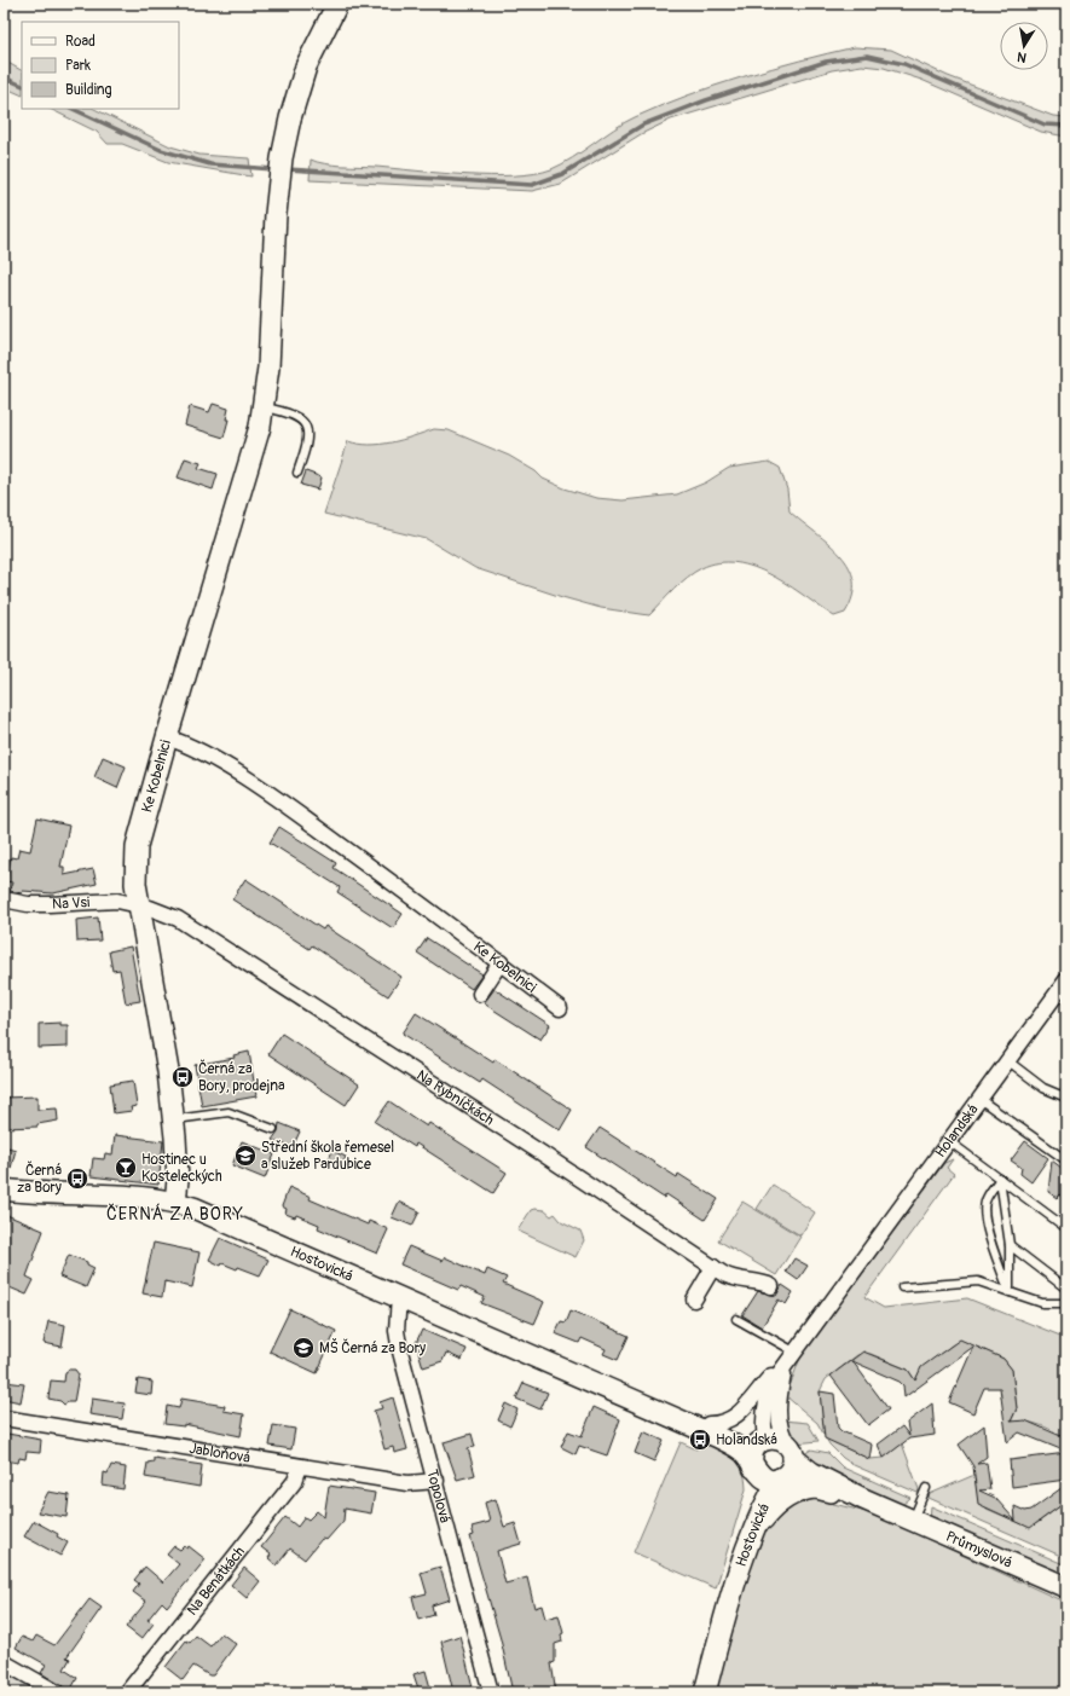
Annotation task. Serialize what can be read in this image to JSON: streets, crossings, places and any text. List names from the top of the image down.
{
  "streets": {
    "street": [
      "Ke Kobelnici",
      "Na Vsi",
      "Na Rybníčkách",
      "Holandská",
      "Hostovická",
      "Jabloňová",
      "Topolová",
      "Průmyslová",
      "Na Benátkách"
    ]
  },
  "crossings": [
    ["Ke Kobelnici", "Na Vsi"],
    ["Ke Kobelnici", "Na Rybníčkách"],
    ["Ke Kobelnici", "Hostovická"],
    ["Na Vsi", "Na Rybníčkách"],
    ["Holandská", "Hostovická"],
    ["Holandská", "Průmyslová"],
    ["Hostovická", "Topolová"],
    ["Hostovická", "Průmyslová"],
    ["Jabloňová", "Topolová"],
    ["Jabloňová", "Na Benátkách"]
  ],
  "districts": ["ČERNÁ ZA BORY"],
  "places": {
    "bus stop": ["Černá za Bory, prodejna", "Černá za Bory", "Holandská"],
    "school or university": ["Střední škola řemesel a služeb Pardubice", "MŠ Černá za Bory"],
    "bar": ["Hostinec u Kosteleckých"]
  },
  "legend": ["Road", "Park", "Building"],
  "north": "bottom"
}
